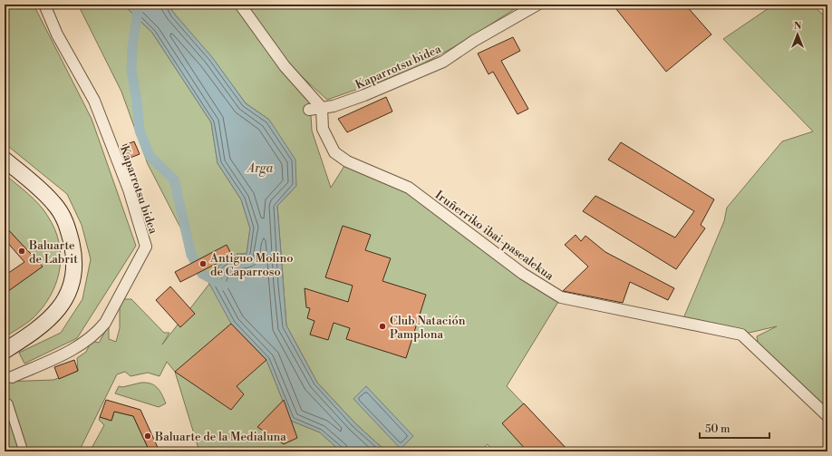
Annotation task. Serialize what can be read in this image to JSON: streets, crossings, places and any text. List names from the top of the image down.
{
  "streets": {
    "street": ["Kaparrotsu bidea", "Iruñerriko ibai-pasealekua"]
  },
  "crossings": [
    ["Kaparrotsu bidea", "Iruñerriko ibai-pasealekua"]
  ],
  "water": ["Arga"],
  "places": [
    "Baluarte de Labrit",
    "Antiguo Molino de Caparroso",
    "Club Natación Pamplona",
    "Baluarte de la Medialuna"
  ],
  "scale_bar": "50 m",
  "north": "top"
}
